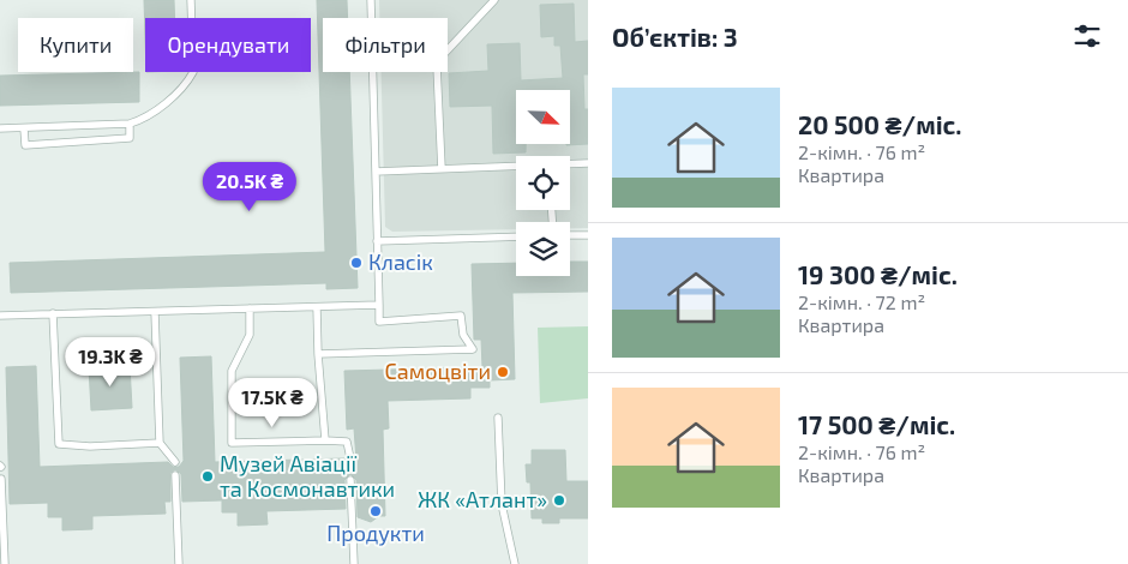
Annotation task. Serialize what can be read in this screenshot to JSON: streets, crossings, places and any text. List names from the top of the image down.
{
  "places": [
    "Класік",
    "Самоцвіти",
    "Музей Авіації та Космонавтики",
    "ЖК «Атлант»",
    "Продукти"
  ],
  "north": "bottom right",
  "page": {
    "heading": "Об’єктів: 3",
    "chip": ["Купити", "Орендувати", "Фільтри"],
    "list": [
      {
        "name": "20 500 ₴/міс.",
        "note": "2-кімн. · 76 m² · Квартира"
      },
      {
        "name": "19 300 ₴/міс.",
        "note": "2-кімн. · 72 m² · Квартира"
      },
      {
        "name": "17 500 ₴/міс.",
        "note": "2-кімн. · 76 m² · Квартира"
      }
    ],
    "price": ["20.5K ₴", "19.3K ₴", "17.5K ₴"]
  }
}
